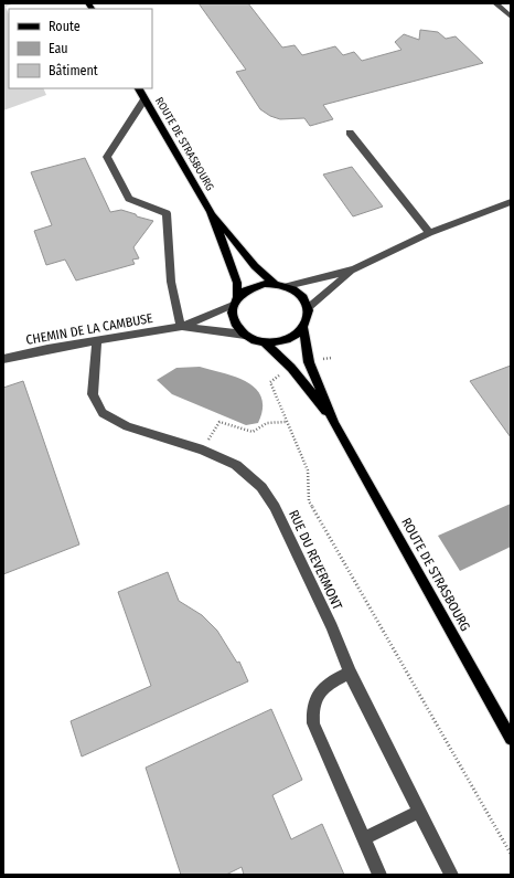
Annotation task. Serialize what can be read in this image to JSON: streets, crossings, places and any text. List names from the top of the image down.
{
  "streets": {
    "main road": ["ROUTE DE STRASBOURG"],
    "street": ["CHEMIN DE LA CAMBUSE", "RUE DU REVERMONT"]
  },
  "crossings": [
    ["ROUTE DE STRASBOURG", "CHEMIN DE LA CAMBUSE"],
    ["CHEMIN DE LA CAMBUSE", "RUE DU REVERMONT"]
  ],
  "legend": ["Route", "Eau", "Bâtiment"]
}
